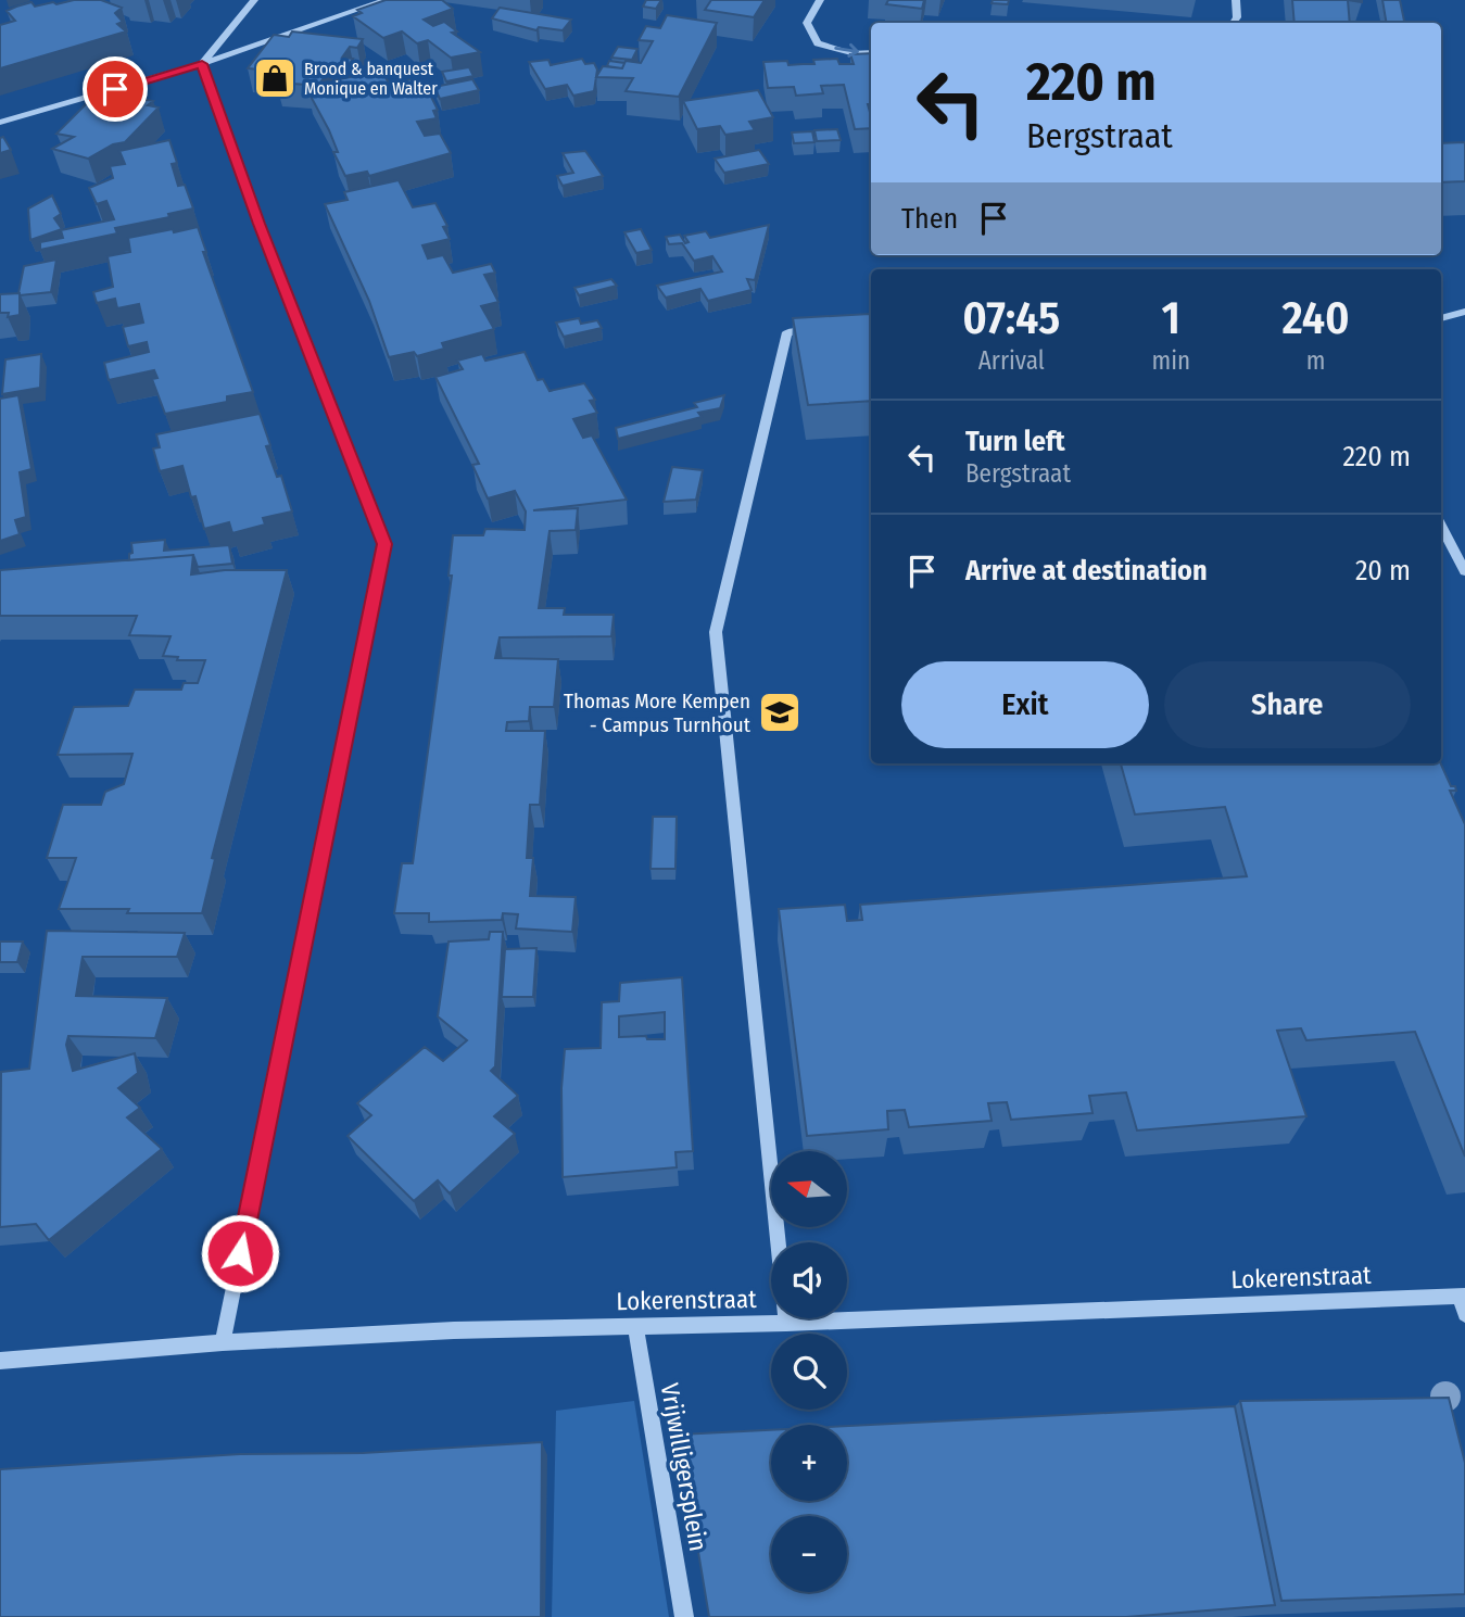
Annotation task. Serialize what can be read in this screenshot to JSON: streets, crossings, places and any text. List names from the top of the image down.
{
  "streets": {
    "street": ["Lokerenstraat", "Vrijwilligersplein"]
  },
  "crossings": [
    ["Lokerenstraat", "Vrijwilligersplein"]
  ],
  "places": {
    "shop": ["Brood & banquest Monique en Walter"],
    "school or university": ["Thomas More Kempen - Campus Turnhout"]
  },
  "north": "left",
  "page": {
    "turn": ["220 m", "Bergstraat"],
    "then": "Then",
    "eta": [
      "07:45",
      "Arrival",
      "1",
      "min",
      "240",
      "m"
    ],
    "list": [
      {
        "name": "Turn left",
        "note": "Bergstraat",
        "value": "220 m"
      },
      {
        "name": "Arrive at destination",
        "value": "20 m"
      }
    ],
    "buttons": ["Exit", "Share"],
    "map_buttons": ["+", "−"]
  }
}
